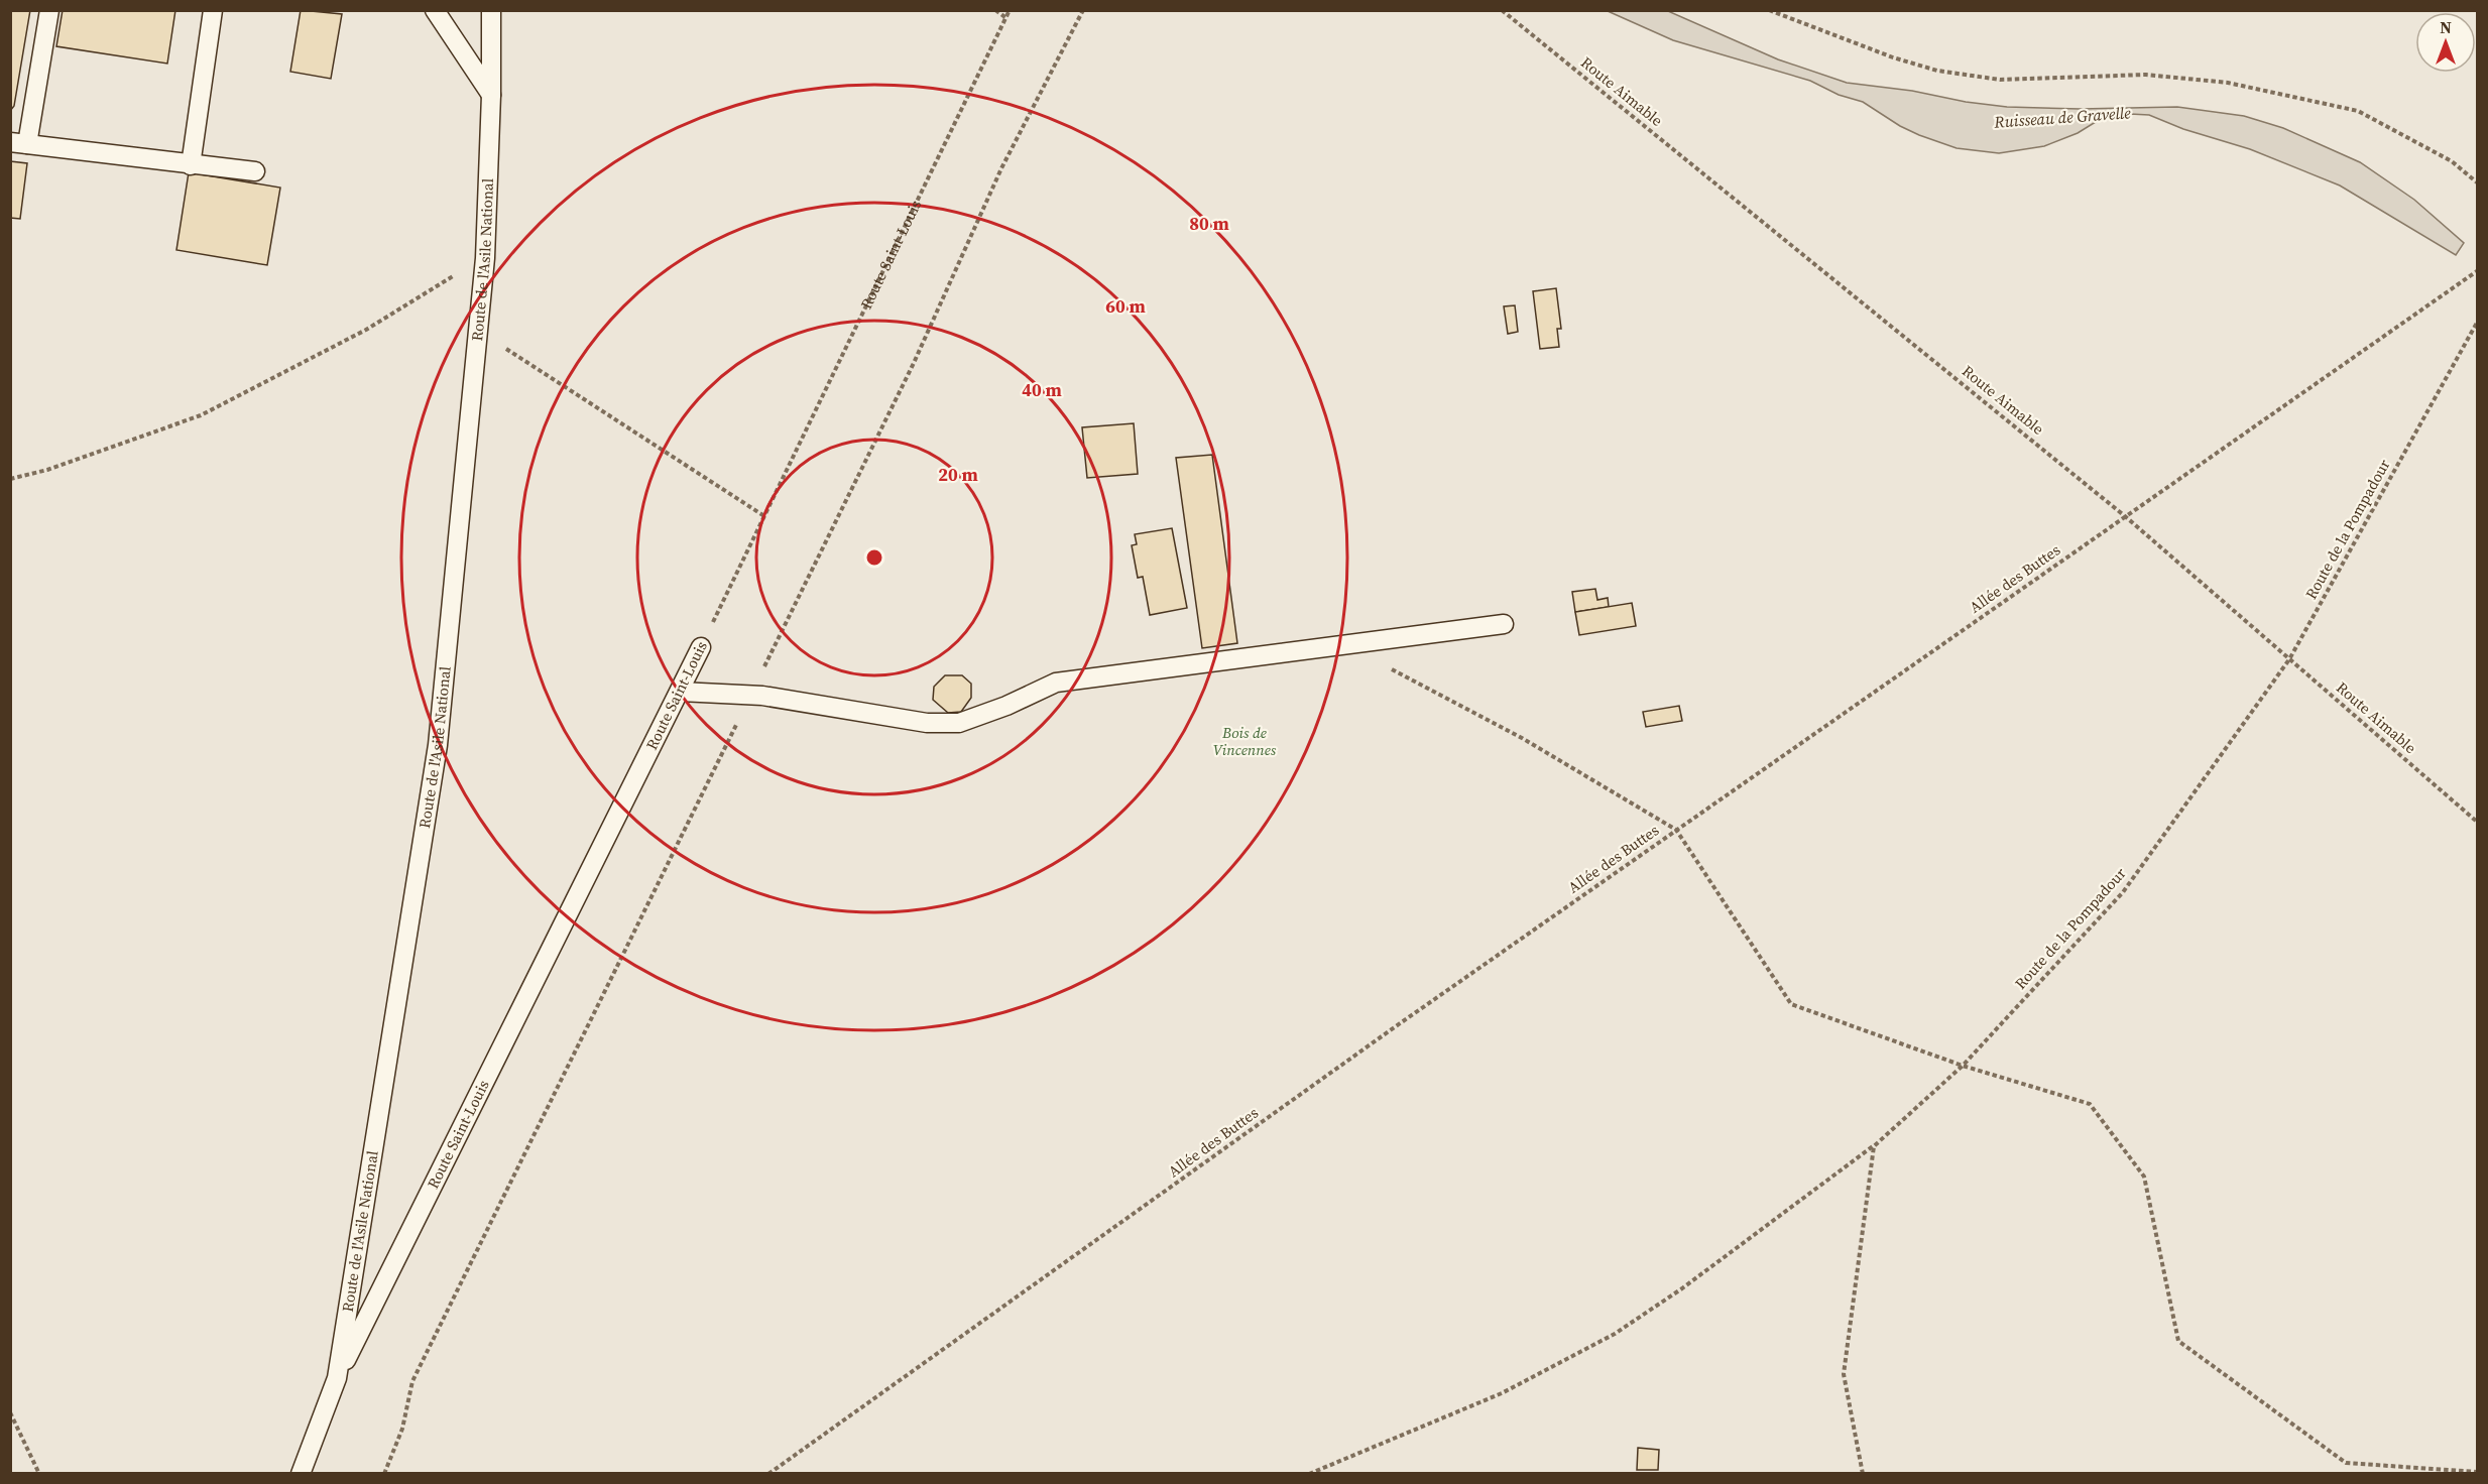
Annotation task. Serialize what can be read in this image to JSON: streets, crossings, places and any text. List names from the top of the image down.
{
  "streets": {
    "lane": ["Route Saint-Louis", "Route de l'Asile National"],
    "path": ["Route Aimable", "Route de la Pompadour", "Allée des Buttes"]
  },
  "crossings": [
    ["Route Aimable", "Route de la Pompadour"],
    ["Route Aimable", "Allée des Buttes"],
    ["Route Saint-Louis", "Route de l'Asile National"]
  ],
  "water": ["Ruisseau de Gravelle"],
  "parks": ["Bois de Vincennes"],
  "north": "top",
  "rings": [
    "80 m",
    "60 m",
    "40 m",
    "20 m"
  ]
}
